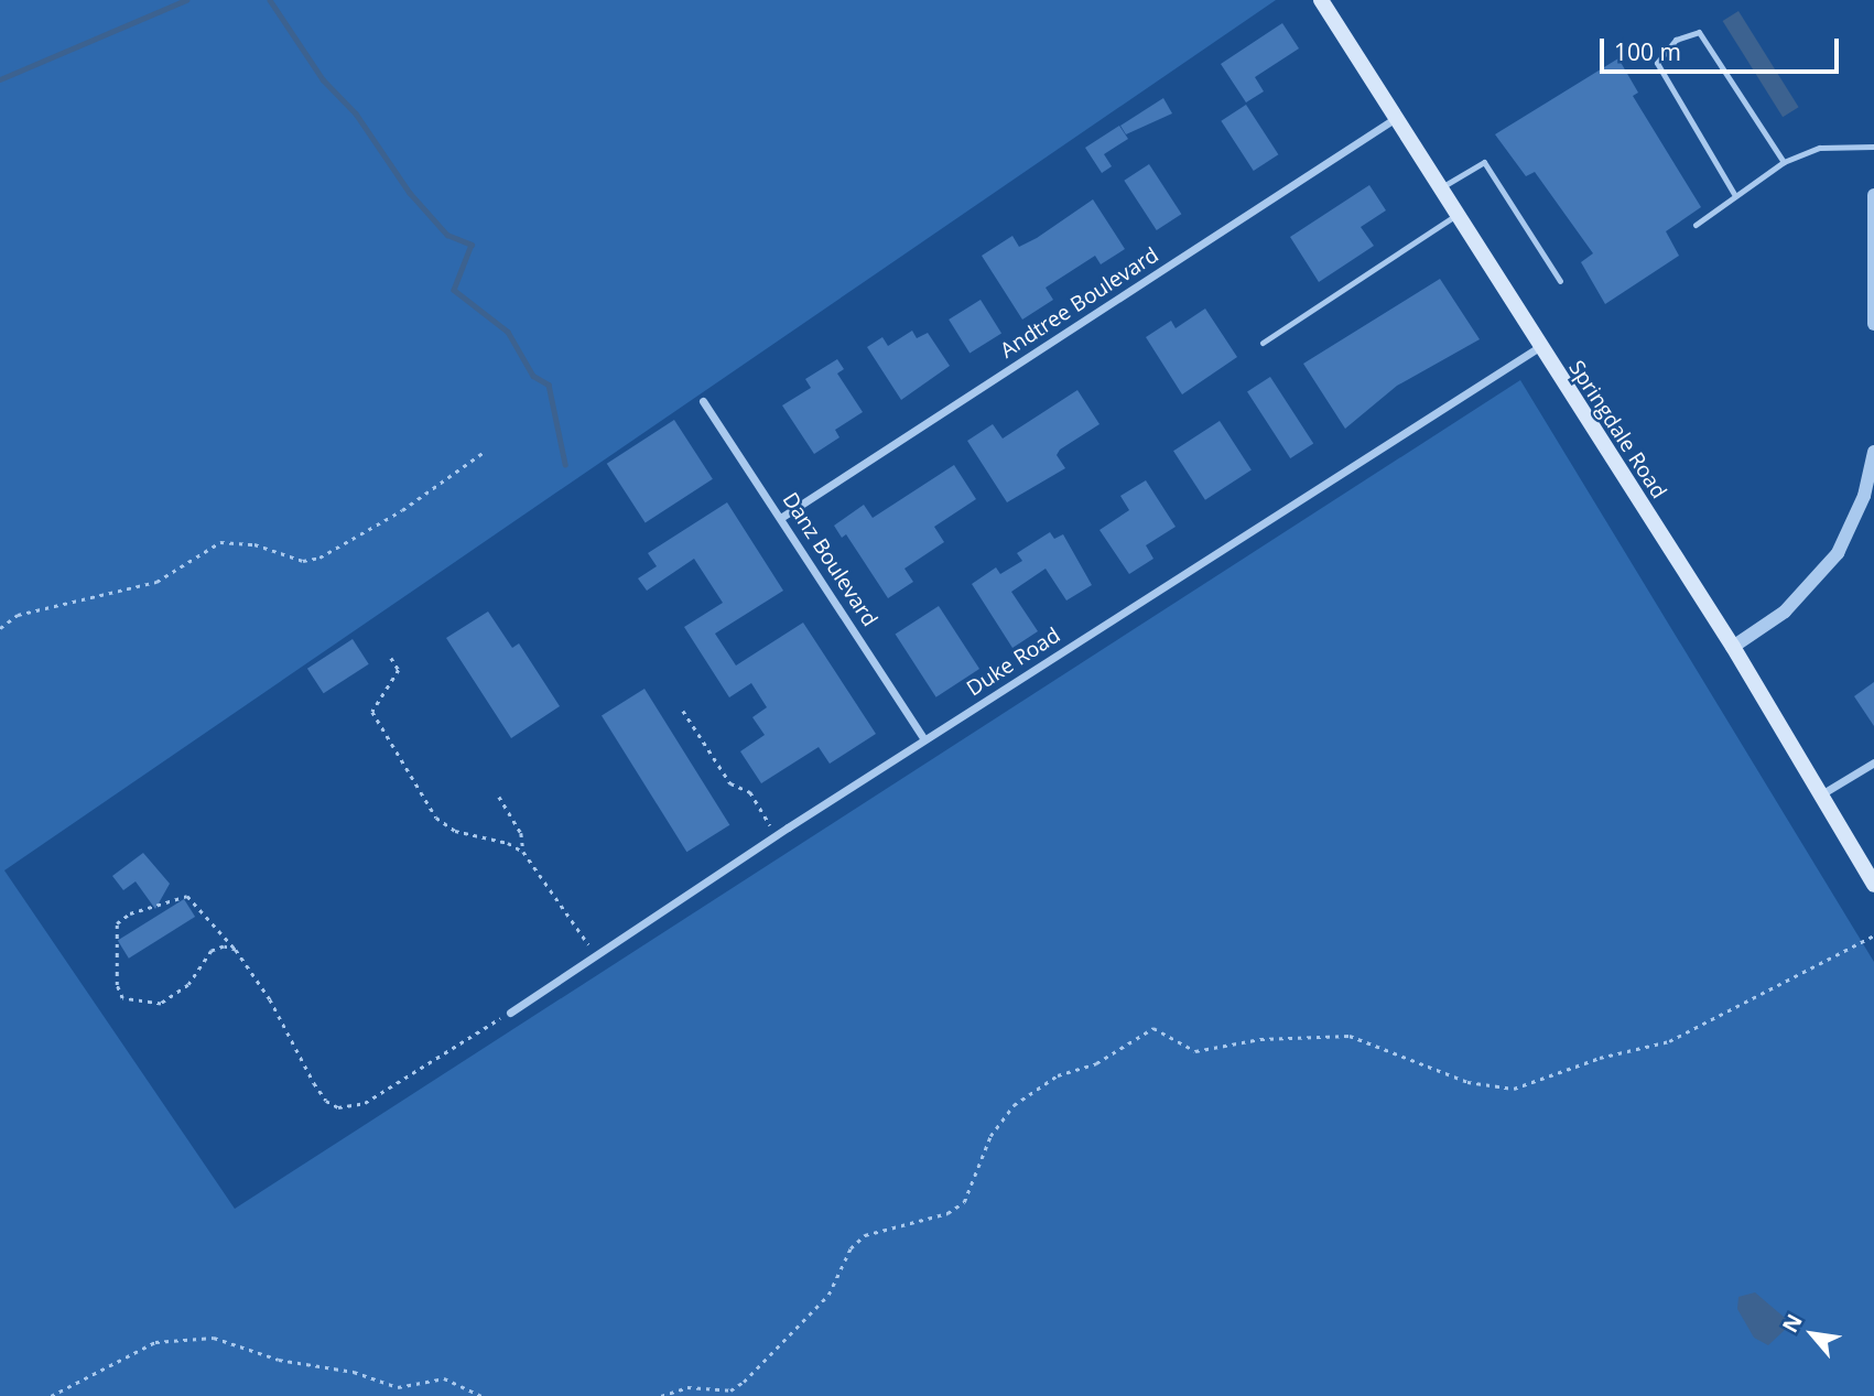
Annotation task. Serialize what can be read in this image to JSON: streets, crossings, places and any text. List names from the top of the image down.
{
  "streets": {
    "main road": ["Springdale Road"],
    "street": ["Andtree Boulevard", "Danz Boulevard", "Duke Road"]
  },
  "crossings": [
    ["Andtree Boulevard", "Springdale Road"],
    ["Andtree Boulevard", "Danz Boulevard"],
    ["Springdale Road", "Duke Road"],
    ["Danz Boulevard", "Duke Road"]
  ],
  "scale_bar": "100 m",
  "north": "top left"
}
